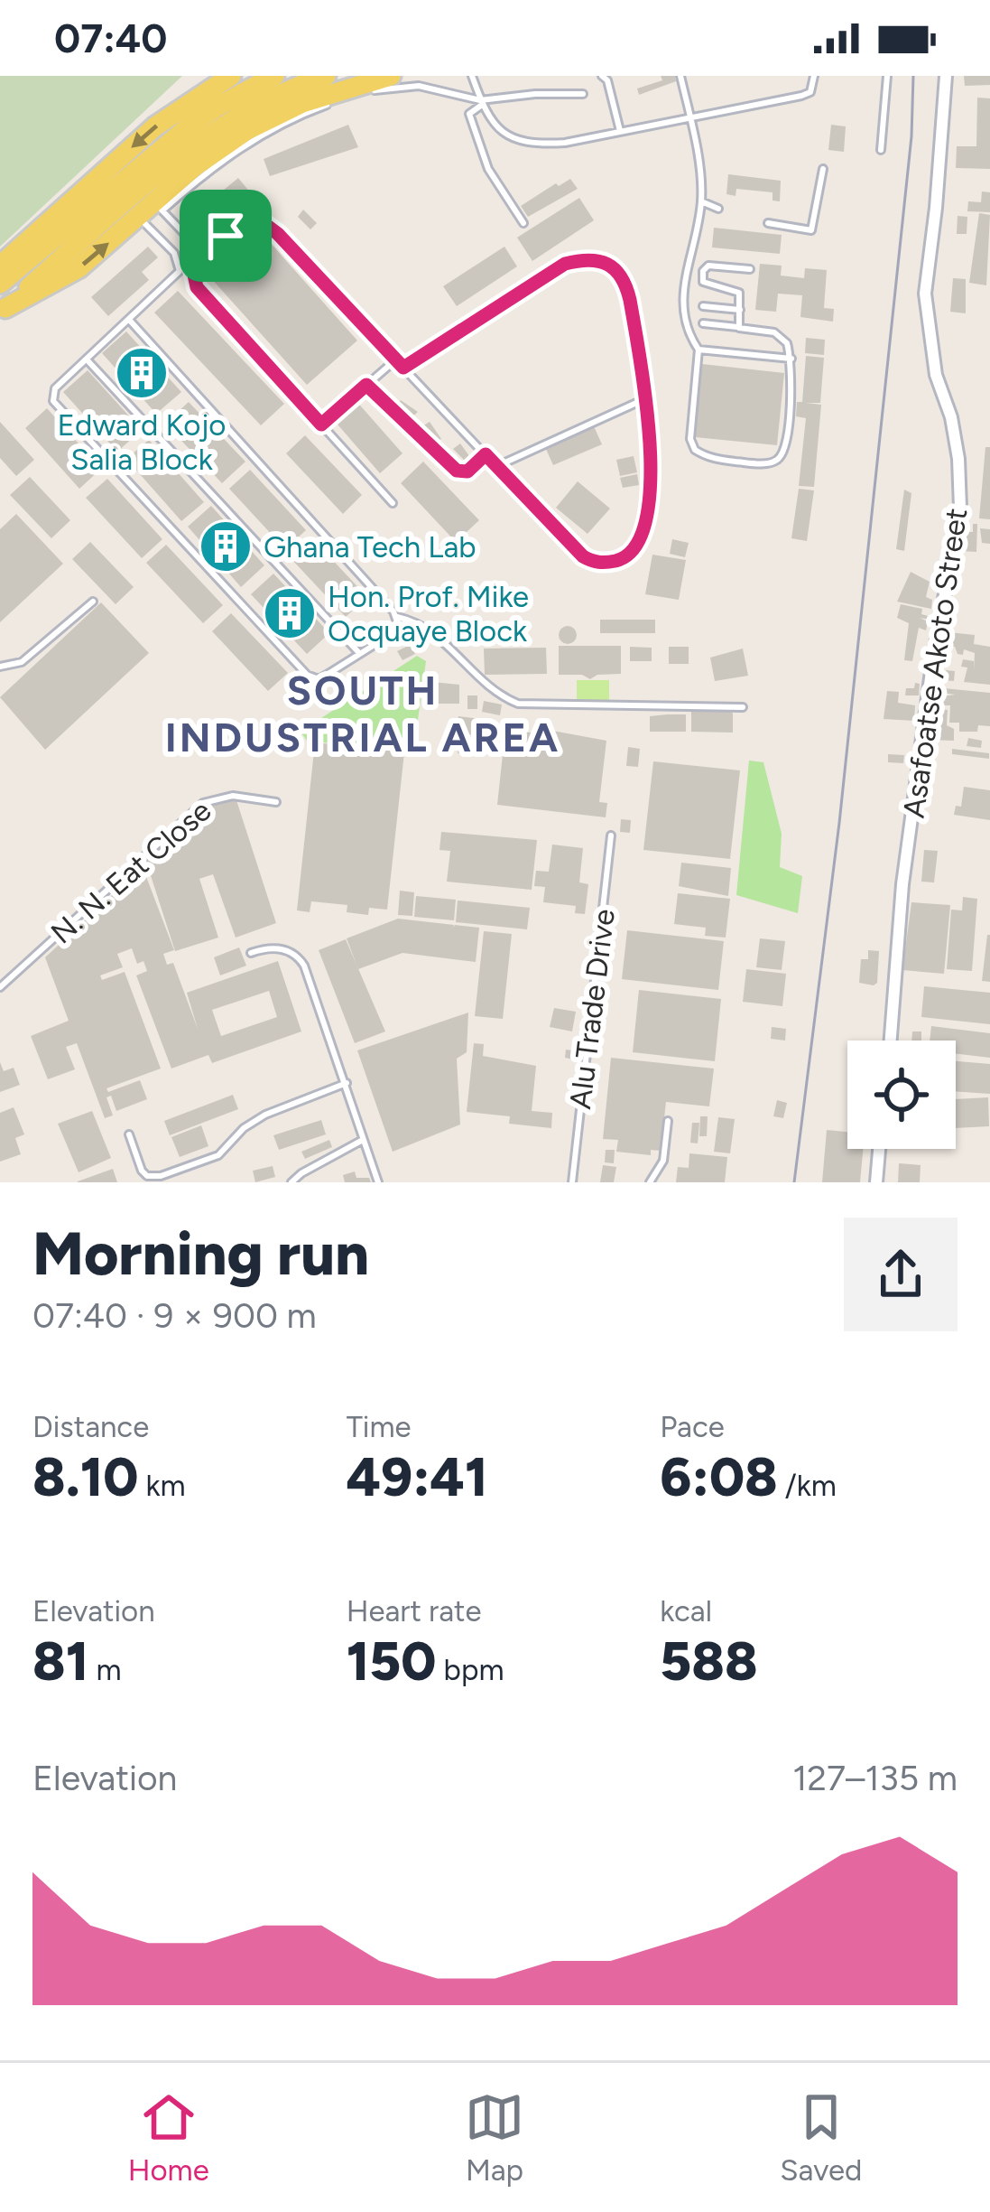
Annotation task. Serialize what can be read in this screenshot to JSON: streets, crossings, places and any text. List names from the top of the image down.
{
  "streets": {
    "street": ["Asafoatse Akoto Street"],
    "lane": ["N. N. Eat Close", "Alu Trade Drive"]
  },
  "districts": ["SOUTH INDUSTRIAL AREA"],
  "places": {
    "building": ["Edward Kojo Salia Block", "Ghana Tech Lab", "Hon. Prof. Mike Ocquaye Block"]
  },
  "page": {
    "status": "07:40",
    "heading": ["Morning run", "07:40 · 9 × 900 m"],
    "stats": [
      ["Distance", "8.10 km"],
      ["Time", "49:41"],
      ["Pace", "6:08 /km"],
      ["Elevation", "81 m"],
      ["Heart rate", "150 bpm"],
      ["kcal", "588"]
    ],
    "chart": ["Elevation", "127–135 m"],
    "tabs": ["Home", "Map", "Saved"]
  }
}
